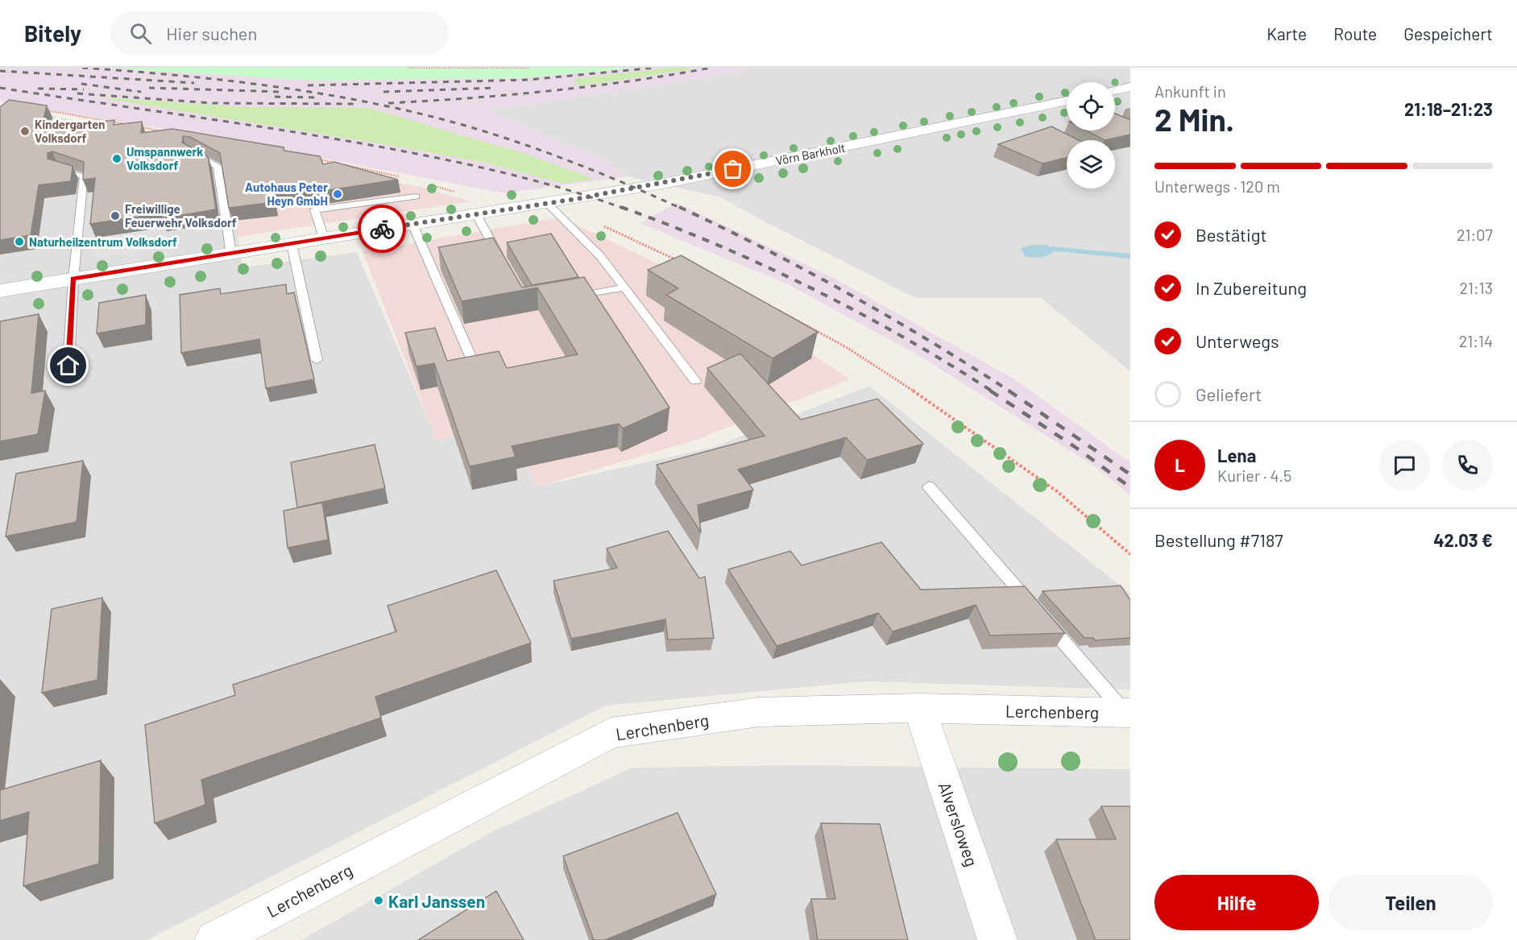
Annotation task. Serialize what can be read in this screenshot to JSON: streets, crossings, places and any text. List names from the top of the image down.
{
  "streets": {
    "street": ["Vörn Barkholt", "Lerchenberg", "Alversloweg"]
  },
  "crossings": [
    ["Lerchenberg", "Alversloweg"]
  ],
  "places": [
    "Kindergarten Volksdorf",
    "Umspannwerk Volksdorf",
    "Autohaus Peter Heyn GmbH",
    "Freiwillige Feuerwehr Volksdorf",
    "Naturheilzentrum Volksdorf",
    "Karl Janssen"
  ],
  "page": {
    "header": "Bitely",
    "search": "Hier suchen",
    "nav": ["Karte", "Route", "Gespeichert"],
    "heading": ["2 Min.", "Ankunft in", "21:18–21:23"],
    "panel": [
      "Lena",
      "Kurier · 4.5",
      "Bestellung #7187",
      "42.03 €"
    ],
    "bar": "Unterwegs · 120 m",
    "list": [
      ["Bestätigt", "21:07"],
      ["In Zubereitung", "21:13"],
      ["Unterwegs", "21:14"],
      "Geliefert"
    ],
    "round": "L",
    "buttons": ["Hilfe", "Teilen"]
  }
}
